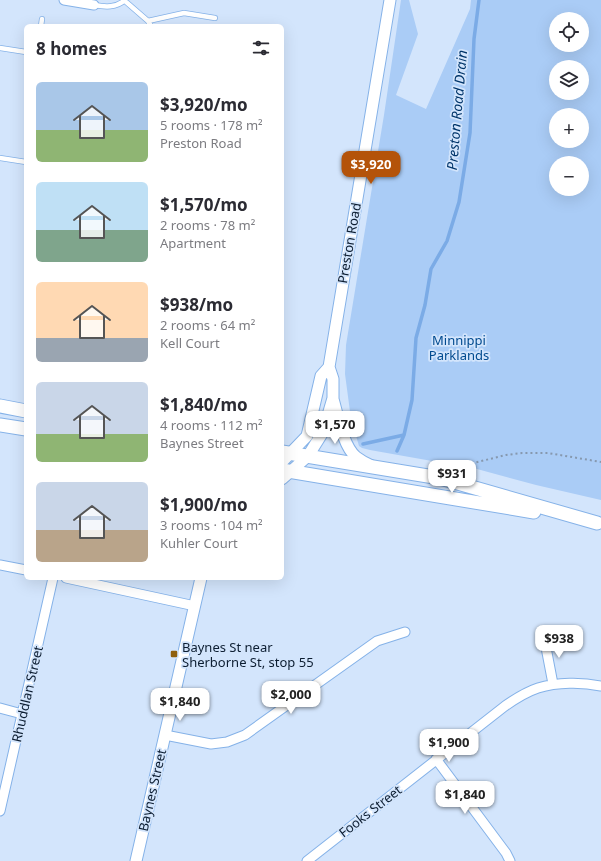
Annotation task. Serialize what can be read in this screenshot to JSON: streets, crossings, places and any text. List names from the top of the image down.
{
  "streets": {
    "street": [
      "Preston Road",
      "Rhuddlan Street",
      "Baynes Street",
      "Fooks Street"
    ]
  },
  "water": ["Preston Road Drain"],
  "parks": ["Minnippi Parklands"],
  "places": {
    "transit": ["Baynes St near Sherborne St, stop 55"]
  },
  "page": {
    "map_buttons": ["+", "−"],
    "heading": "8 homes",
    "list": [
      {
        "name": "$3,920/mo",
        "note": "5 rooms · 178 m² · Preston Road"
      },
      {
        "name": "$1,570/mo",
        "note": "2 rooms · 78 m² · Apartment"
      },
      {
        "name": "$938/mo",
        "note": "2 rooms · 64 m² · Kell Court"
      },
      {
        "name": "$1,840/mo",
        "note": "4 rooms · 112 m² · Baynes Street"
      },
      {
        "name": "$1,900/mo",
        "note": "3 rooms · 104 m² · Kuhler Court"
      }
    ],
    "price": [
      "$3,920",
      "$1,570",
      "$931",
      "$938",
      "$2,000",
      "$1,840",
      "$1,900",
      "$1,840"
    ]
  }
}
